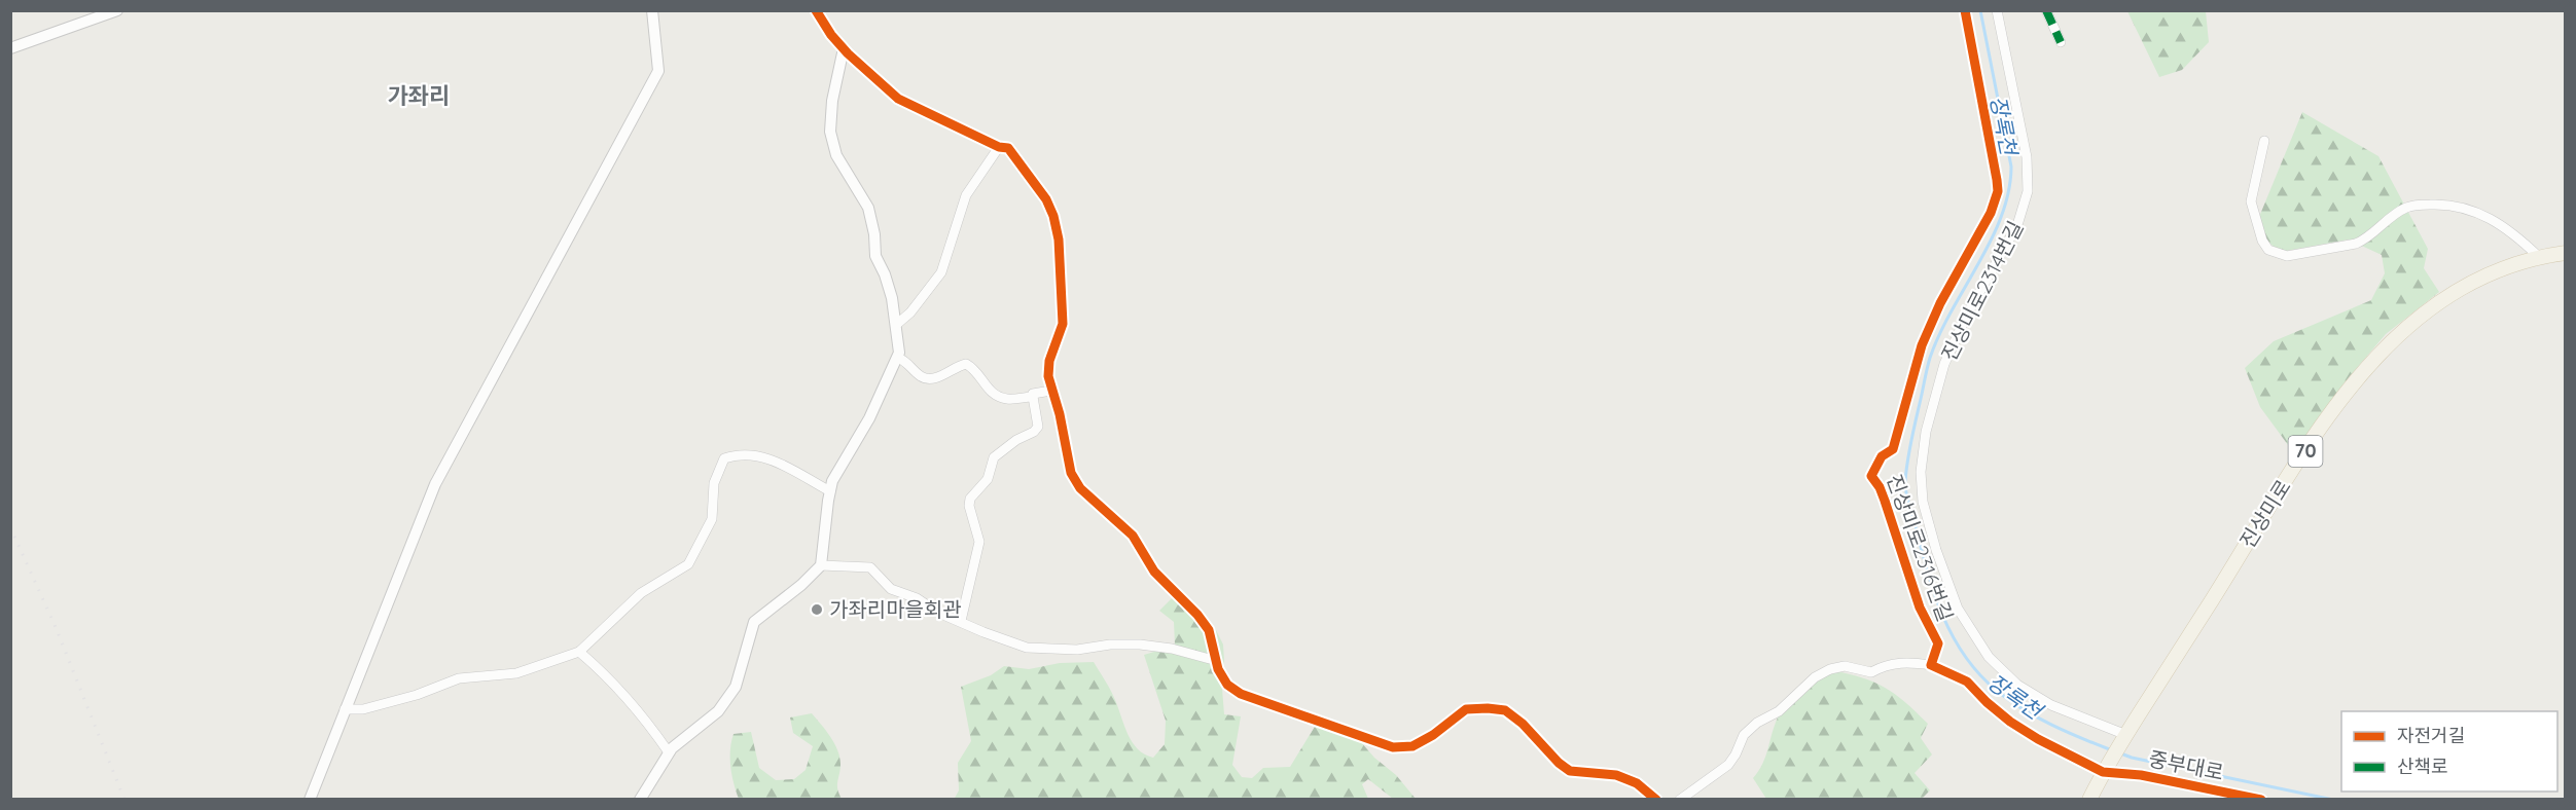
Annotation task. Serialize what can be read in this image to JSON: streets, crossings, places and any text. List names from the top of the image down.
{
  "streets": {
    "main road": ["70", "진상미로"],
    "street": ["진상미로2314번길", "진상미로2316번길", "중부대로"]
  },
  "crossings": [
    ["진상미로2314번길", "70"],
    ["진상미로2314번길", "진상미로"],
    ["70", "진상미로"],
    ["70", "중부대로"]
  ],
  "districts": ["가좌리"],
  "water": ["장록천"],
  "places": ["가좌리마을회관"],
  "legend": ["자전거길", "산책로"]
}
